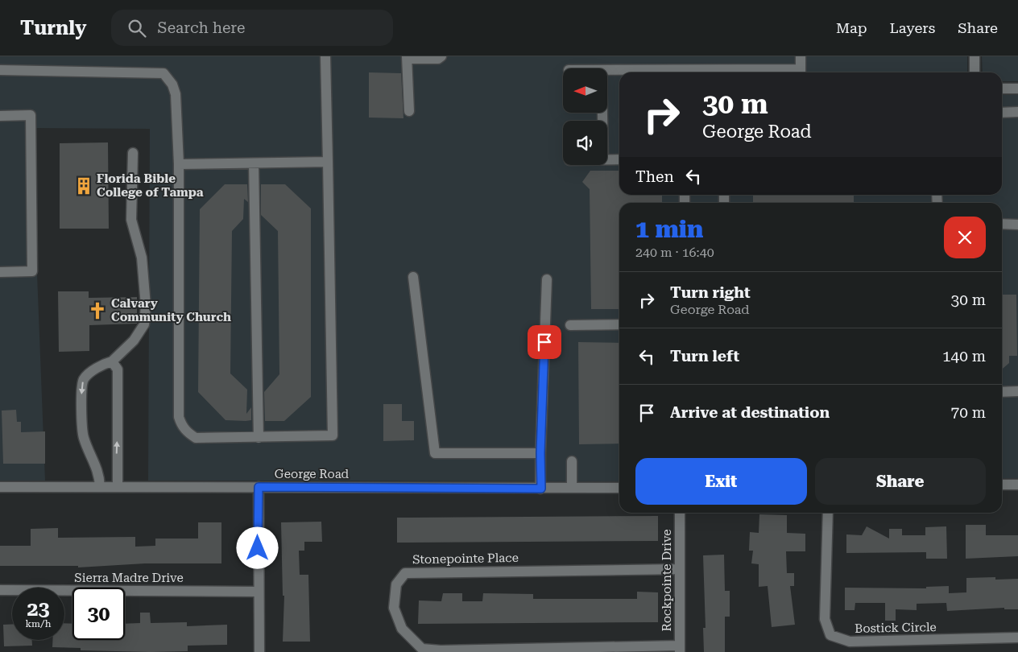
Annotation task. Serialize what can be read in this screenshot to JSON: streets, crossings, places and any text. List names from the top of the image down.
{
  "streets": {
    "street": [
      "George Road",
      "Stonepointe Place",
      "Sierra Madre Drive",
      "Rockpointe Drive",
      "Bostick Circle"
    ]
  },
  "crossings": [
    ["Stonepointe Place", "Rockpointe Drive"]
  ],
  "places": {
    "building": ["Florida Bible College of Tampa"],
    "church": ["Calvary Community Church"]
  },
  "north": "left",
  "page": {
    "header": "Turnly",
    "search": "Search here",
    "nav": ["Map", "Layers", "Share"],
    "turn": ["30 m", "George Road"],
    "then": "Then",
    "heading": ["1 min", "240 m · 16:40"],
    "list": [
      {
        "name": "Turn right",
        "note": "George Road",
        "value": "30 m"
      },
      {
        "name": "Turn left",
        "value": "140 m"
      },
      {
        "name": "Arrive at destination",
        "value": "70 m"
      }
    ],
    "buttons": ["Exit", "Share"],
    "speed": "23 km/h",
    "limit": "30"
  }
}
